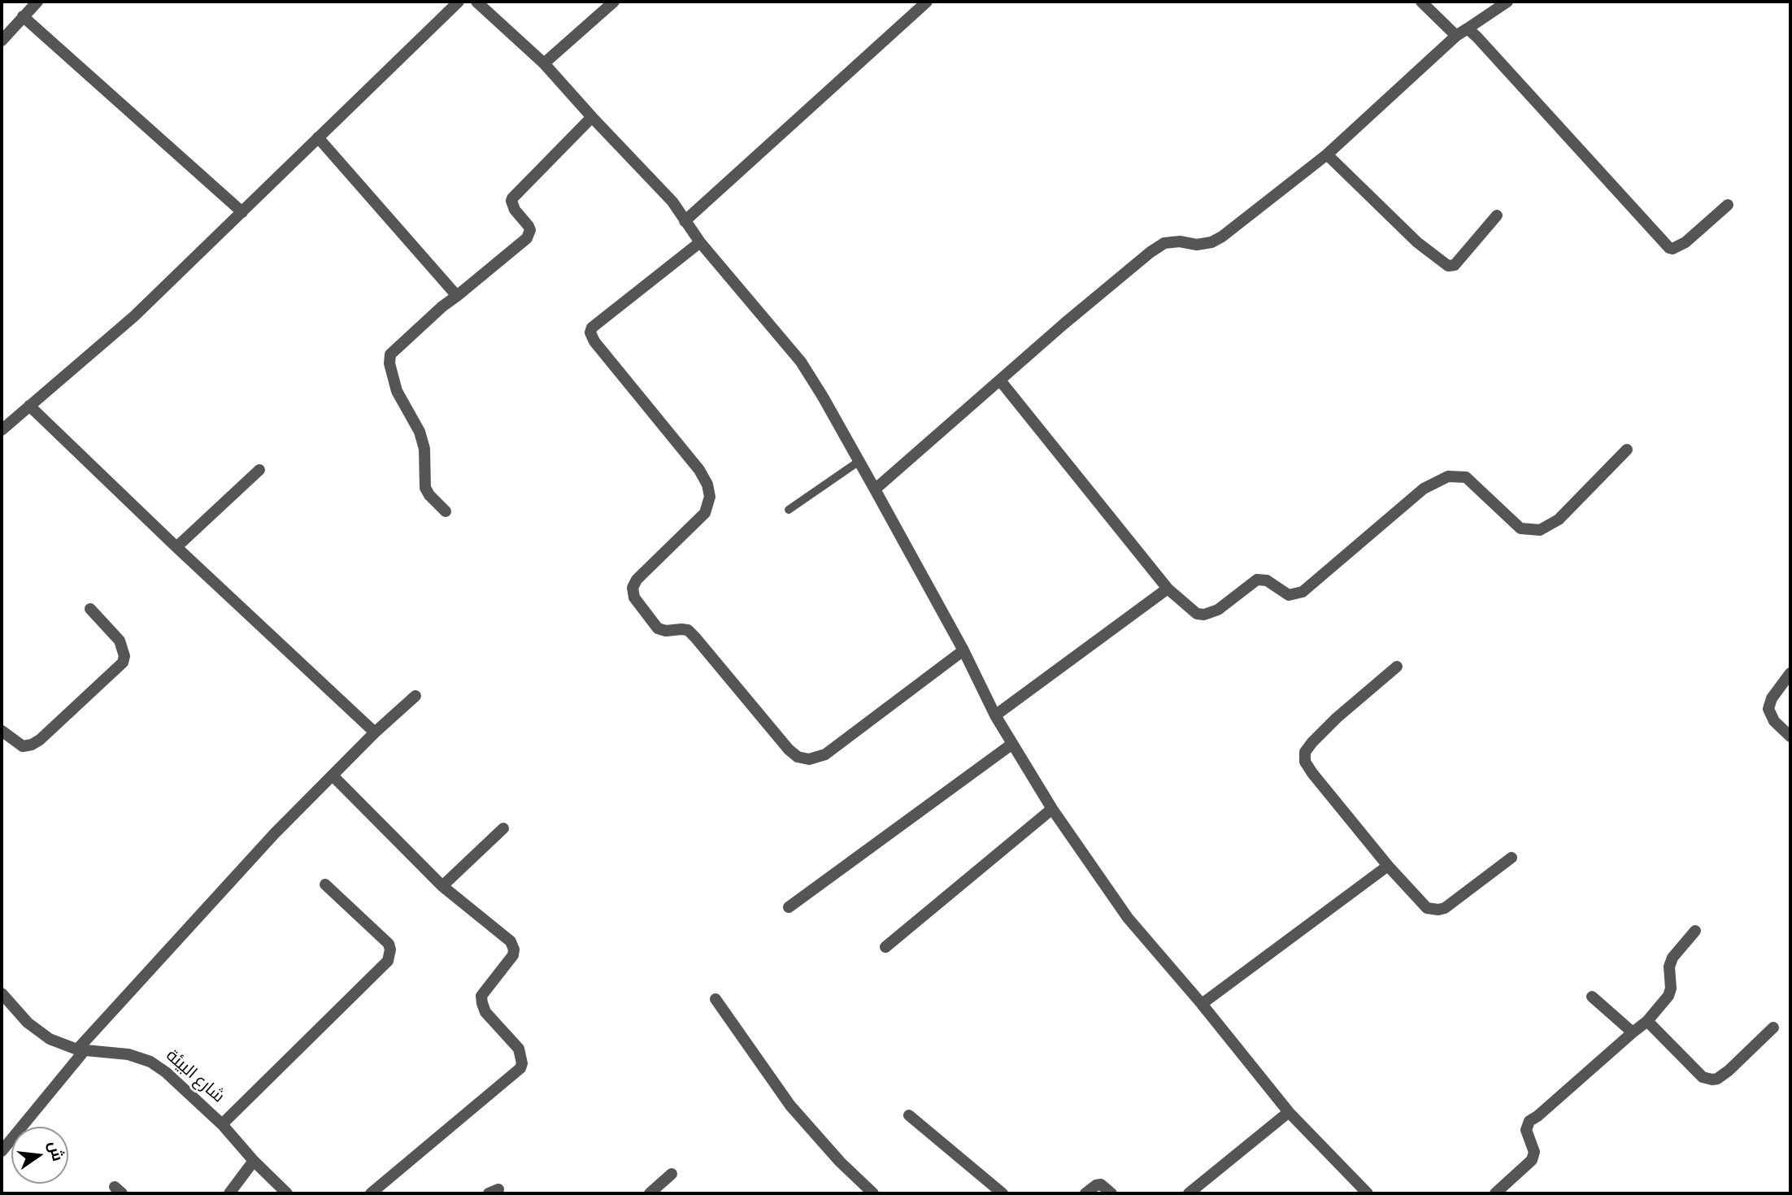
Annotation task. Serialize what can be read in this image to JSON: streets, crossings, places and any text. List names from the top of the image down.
{
  "streets": {
    "street": ["شارع البيئة"]
  },
  "north": "right"
}
